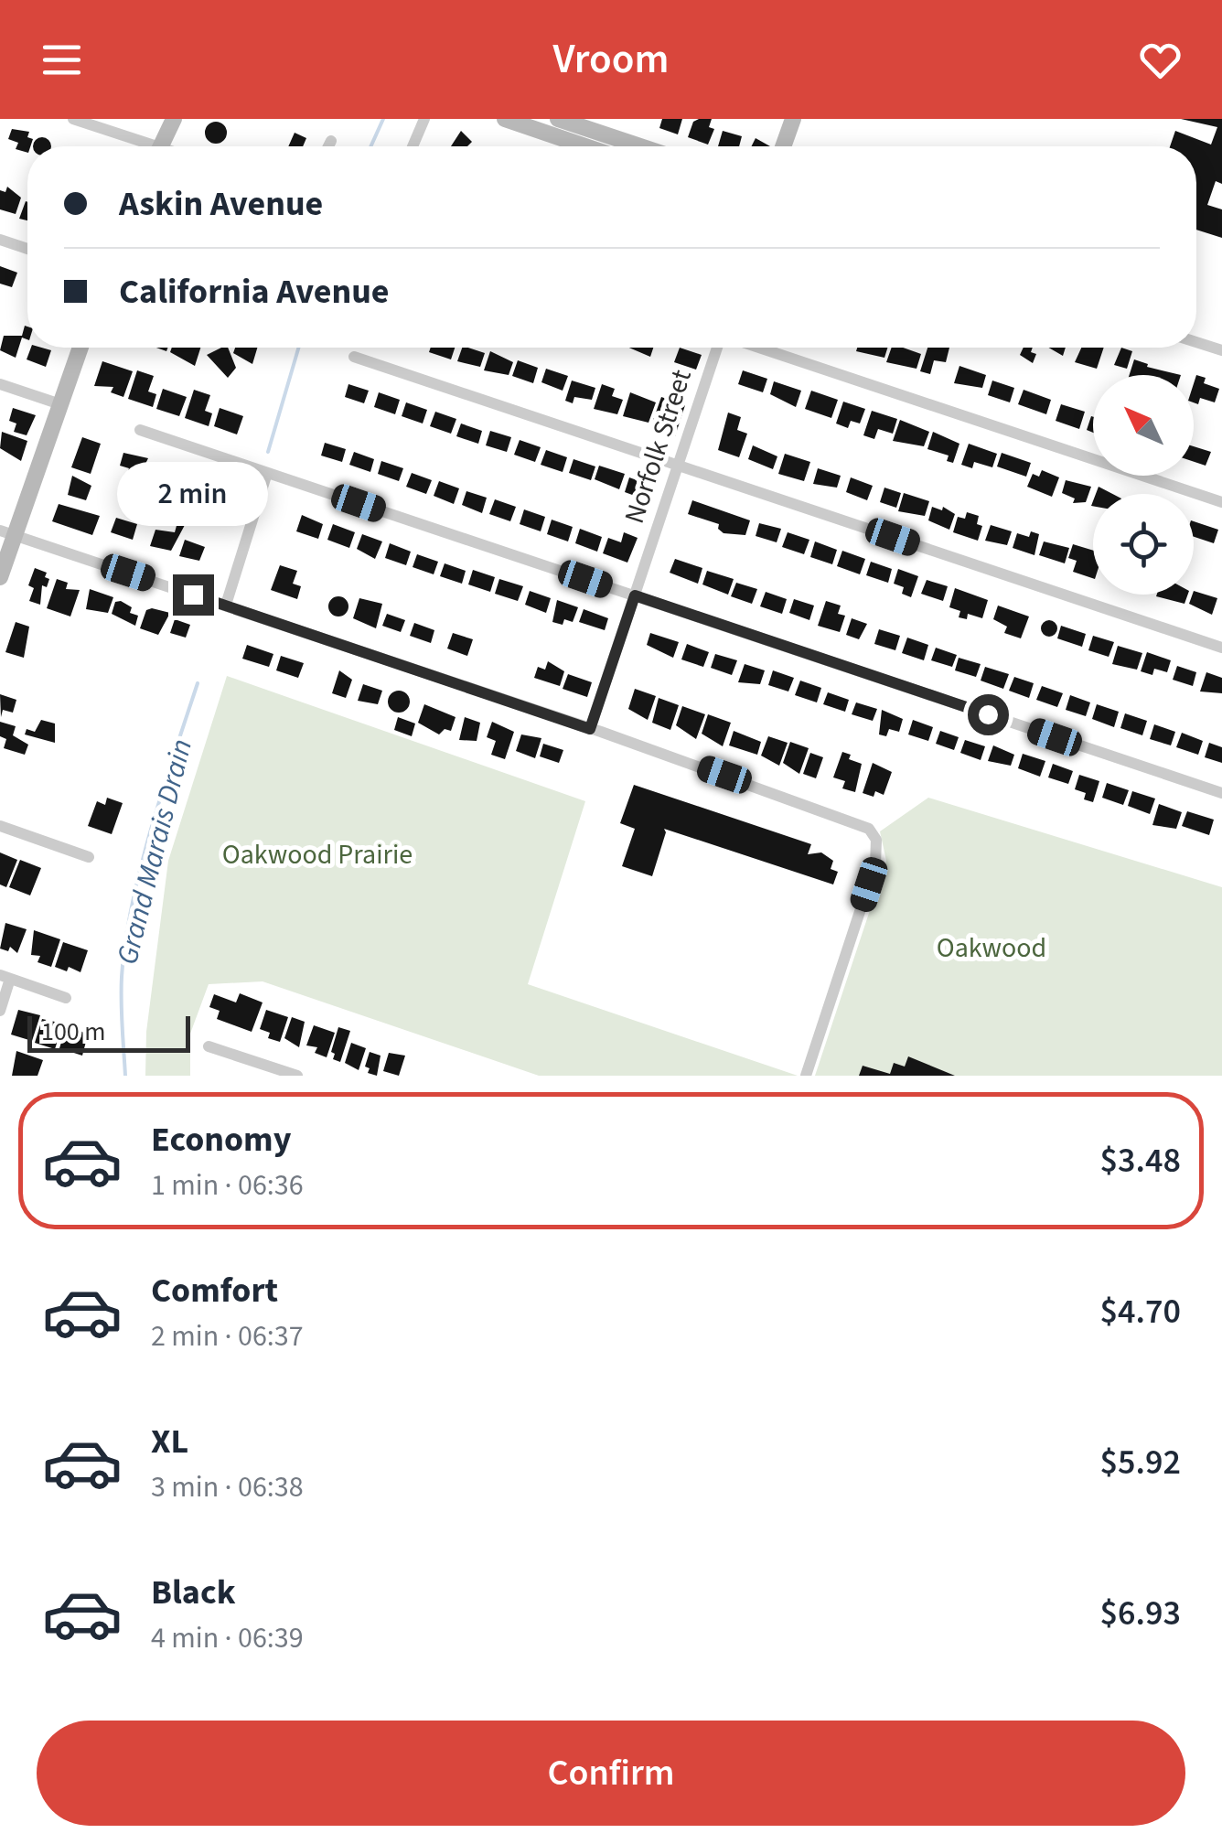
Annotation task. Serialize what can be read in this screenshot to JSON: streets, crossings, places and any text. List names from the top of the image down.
{
  "streets": {
    "street": ["Norfolk Street"]
  },
  "water": ["Grand Marais Drain"],
  "parks": ["Oakwood Prairie", "Oakwood"],
  "scale_bar": "100 m",
  "north": "top left",
  "page": {
    "header": "Vroom",
    "banner": ["Askin Avenue", "California Avenue"],
    "bubble": "2 min",
    "scale": "100 m",
    "list": [
      {
        "name": "Economy",
        "note": "1 min · 06:36",
        "value": "$3.48"
      },
      {
        "name": "Comfort",
        "note": "2 min · 06:37",
        "value": "$4.70"
      },
      {
        "name": "XL",
        "note": "3 min · 06:38",
        "value": "$5.92"
      },
      {
        "name": "Black",
        "note": "4 min · 06:39",
        "value": "$6.93"
      }
    ],
    "buttons": "Confirm"
  }
}
